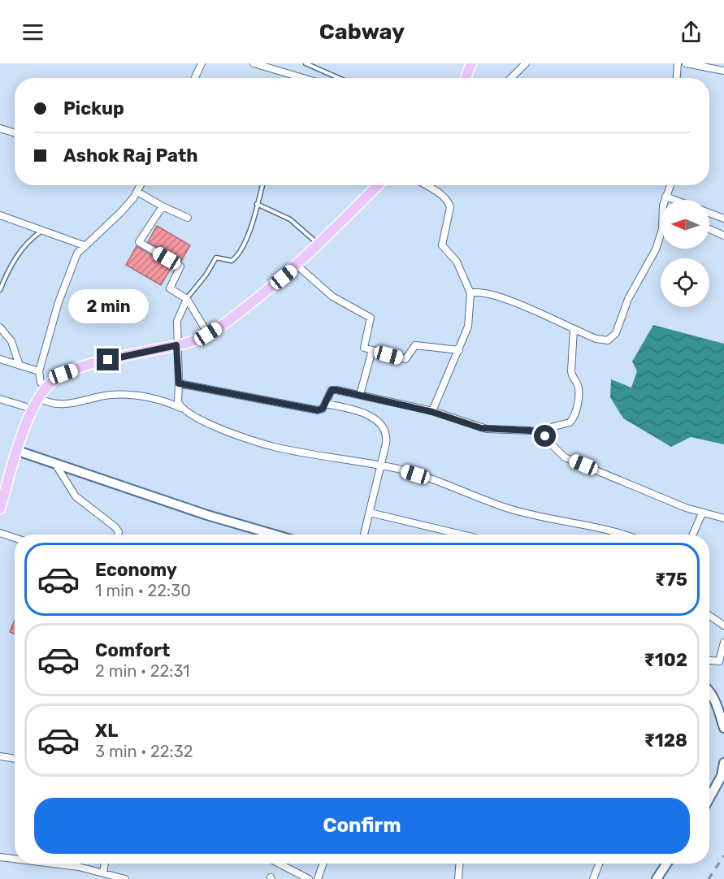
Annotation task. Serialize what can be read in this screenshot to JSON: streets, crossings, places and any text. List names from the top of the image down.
{
  "north": "left",
  "page": {
    "header": "Cabway",
    "banner": ["Pickup", "Ashok Raj Path"],
    "bubble": "2 min",
    "list": [
      {
        "name": "Economy",
        "note": "1 min · 22:30",
        "value": "₹75"
      },
      {
        "name": "Comfort",
        "note": "2 min · 22:31",
        "value": "₹102"
      },
      {
        "name": "XL",
        "note": "3 min · 22:32",
        "value": "₹128"
      }
    ],
    "buttons": "Confirm"
  }
}
